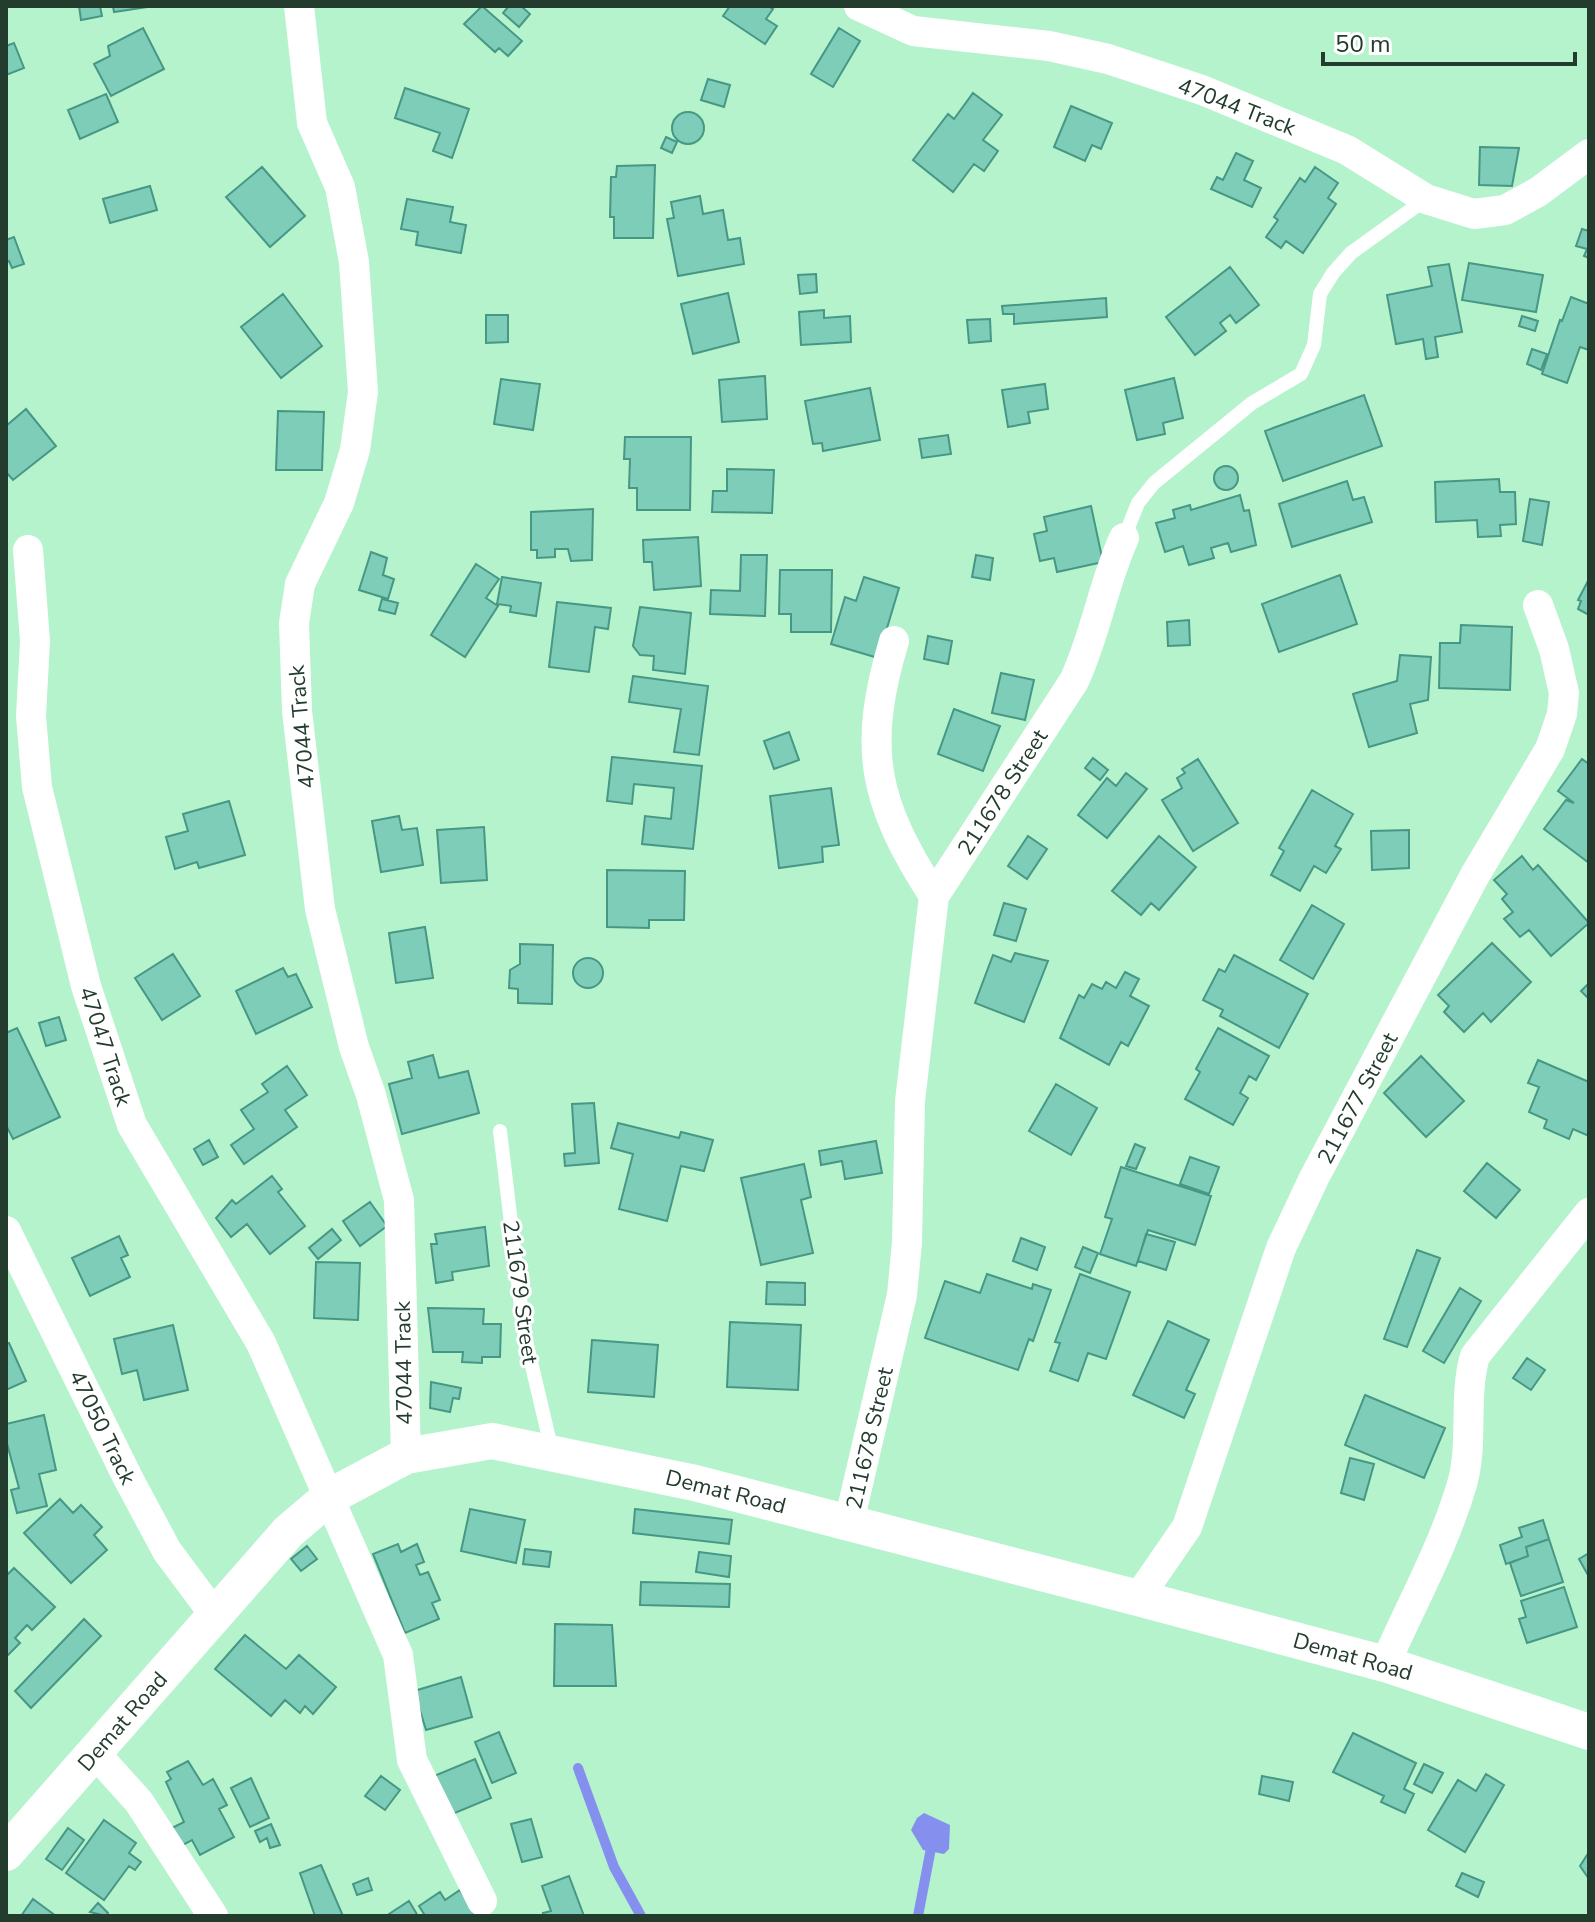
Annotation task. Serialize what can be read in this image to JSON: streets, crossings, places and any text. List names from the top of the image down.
{
  "streets": {
    "street": [
      "47044 Track",
      "211678 Street",
      "47047 Track",
      "211677 Street",
      "47050 Track",
      "Demat Road"
    ],
    "lane": ["211679 Street"]
  },
  "crossings": [
    ["47044 Track", "211678 Street"],
    ["47044 Track", "Demat Road"],
    ["211678 Street", "Demat Road"],
    ["47047 Track", "Demat Road"],
    ["211677 Street", "Demat Road"],
    ["211679 Street", "Demat Road"],
    ["47050 Track", "Demat Road"]
  ],
  "scale_bar": "50 m"
}
